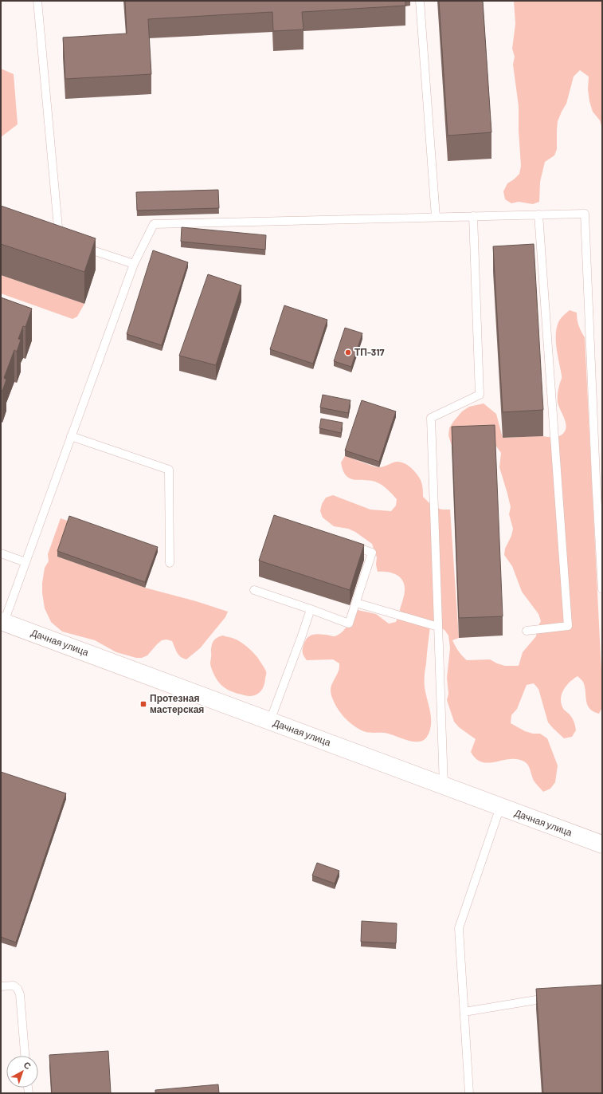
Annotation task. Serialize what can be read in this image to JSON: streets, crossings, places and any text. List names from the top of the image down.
{
  "streets": {
    "street": ["Дачная улица"]
  },
  "places": {
    "other": ["ТП-317"],
    "transit": ["Протезная мастерская"]
  },
  "north": "top right"
}
